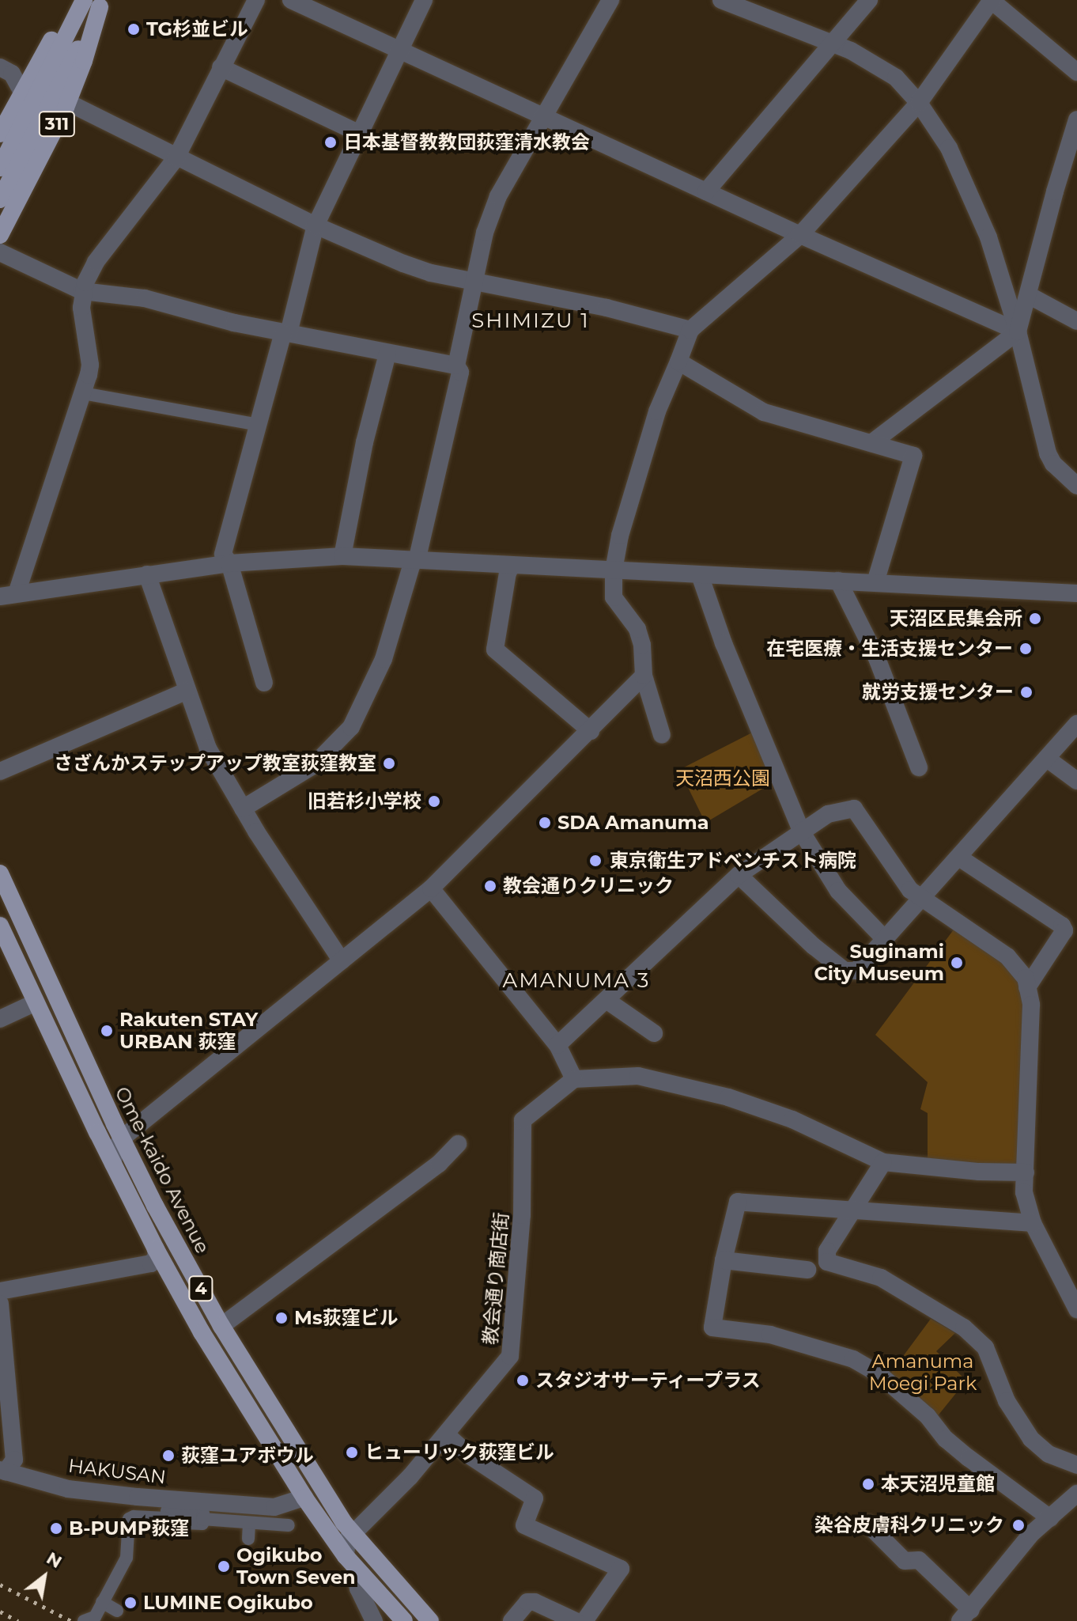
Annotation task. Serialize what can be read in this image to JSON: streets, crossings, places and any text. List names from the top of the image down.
{
  "streets": {
    "main road": ["311", "Ome-kaido Avenue", "4"],
    "street": ["教会通り商店街", "HAKUSAN"]
  },
  "crossings": [
    ["Ome-kaido Avenue", "教会通り商店街"],
    ["4", "HAKUSAN"]
  ],
  "districts": ["SHIMIZU 1", "AMANUMA 3"],
  "parks": ["天沼西公園", "Amanuma Moegi Park"],
  "places": [
    "TG杉並ビル",
    "日本基督教教団荻窪清水教会",
    "天沼区民集会所",
    "在宅医療・生活支援センター",
    "就労支援センター",
    "さざんかステップアップ教室荻窪教室",
    "旧若杉小学校",
    "SDA Amanuma",
    "東京衛生アドベンチスト病院",
    "教会通りクリニック",
    "Suginami City Museum",
    "Rakuten STAY URBAN 荻窪",
    "Ms荻窪ビル",
    "スタジオサーティープラス",
    "ヒューリック荻窪ビル",
    "荻窪ユアボウル",
    "本天沼児童館",
    "染谷皮膚科クリニック",
    "B-PUMP荻窪",
    "Ogikubo Town Seven",
    "LUMINE Ogikubo"
  ],
  "north": "top right"
}
